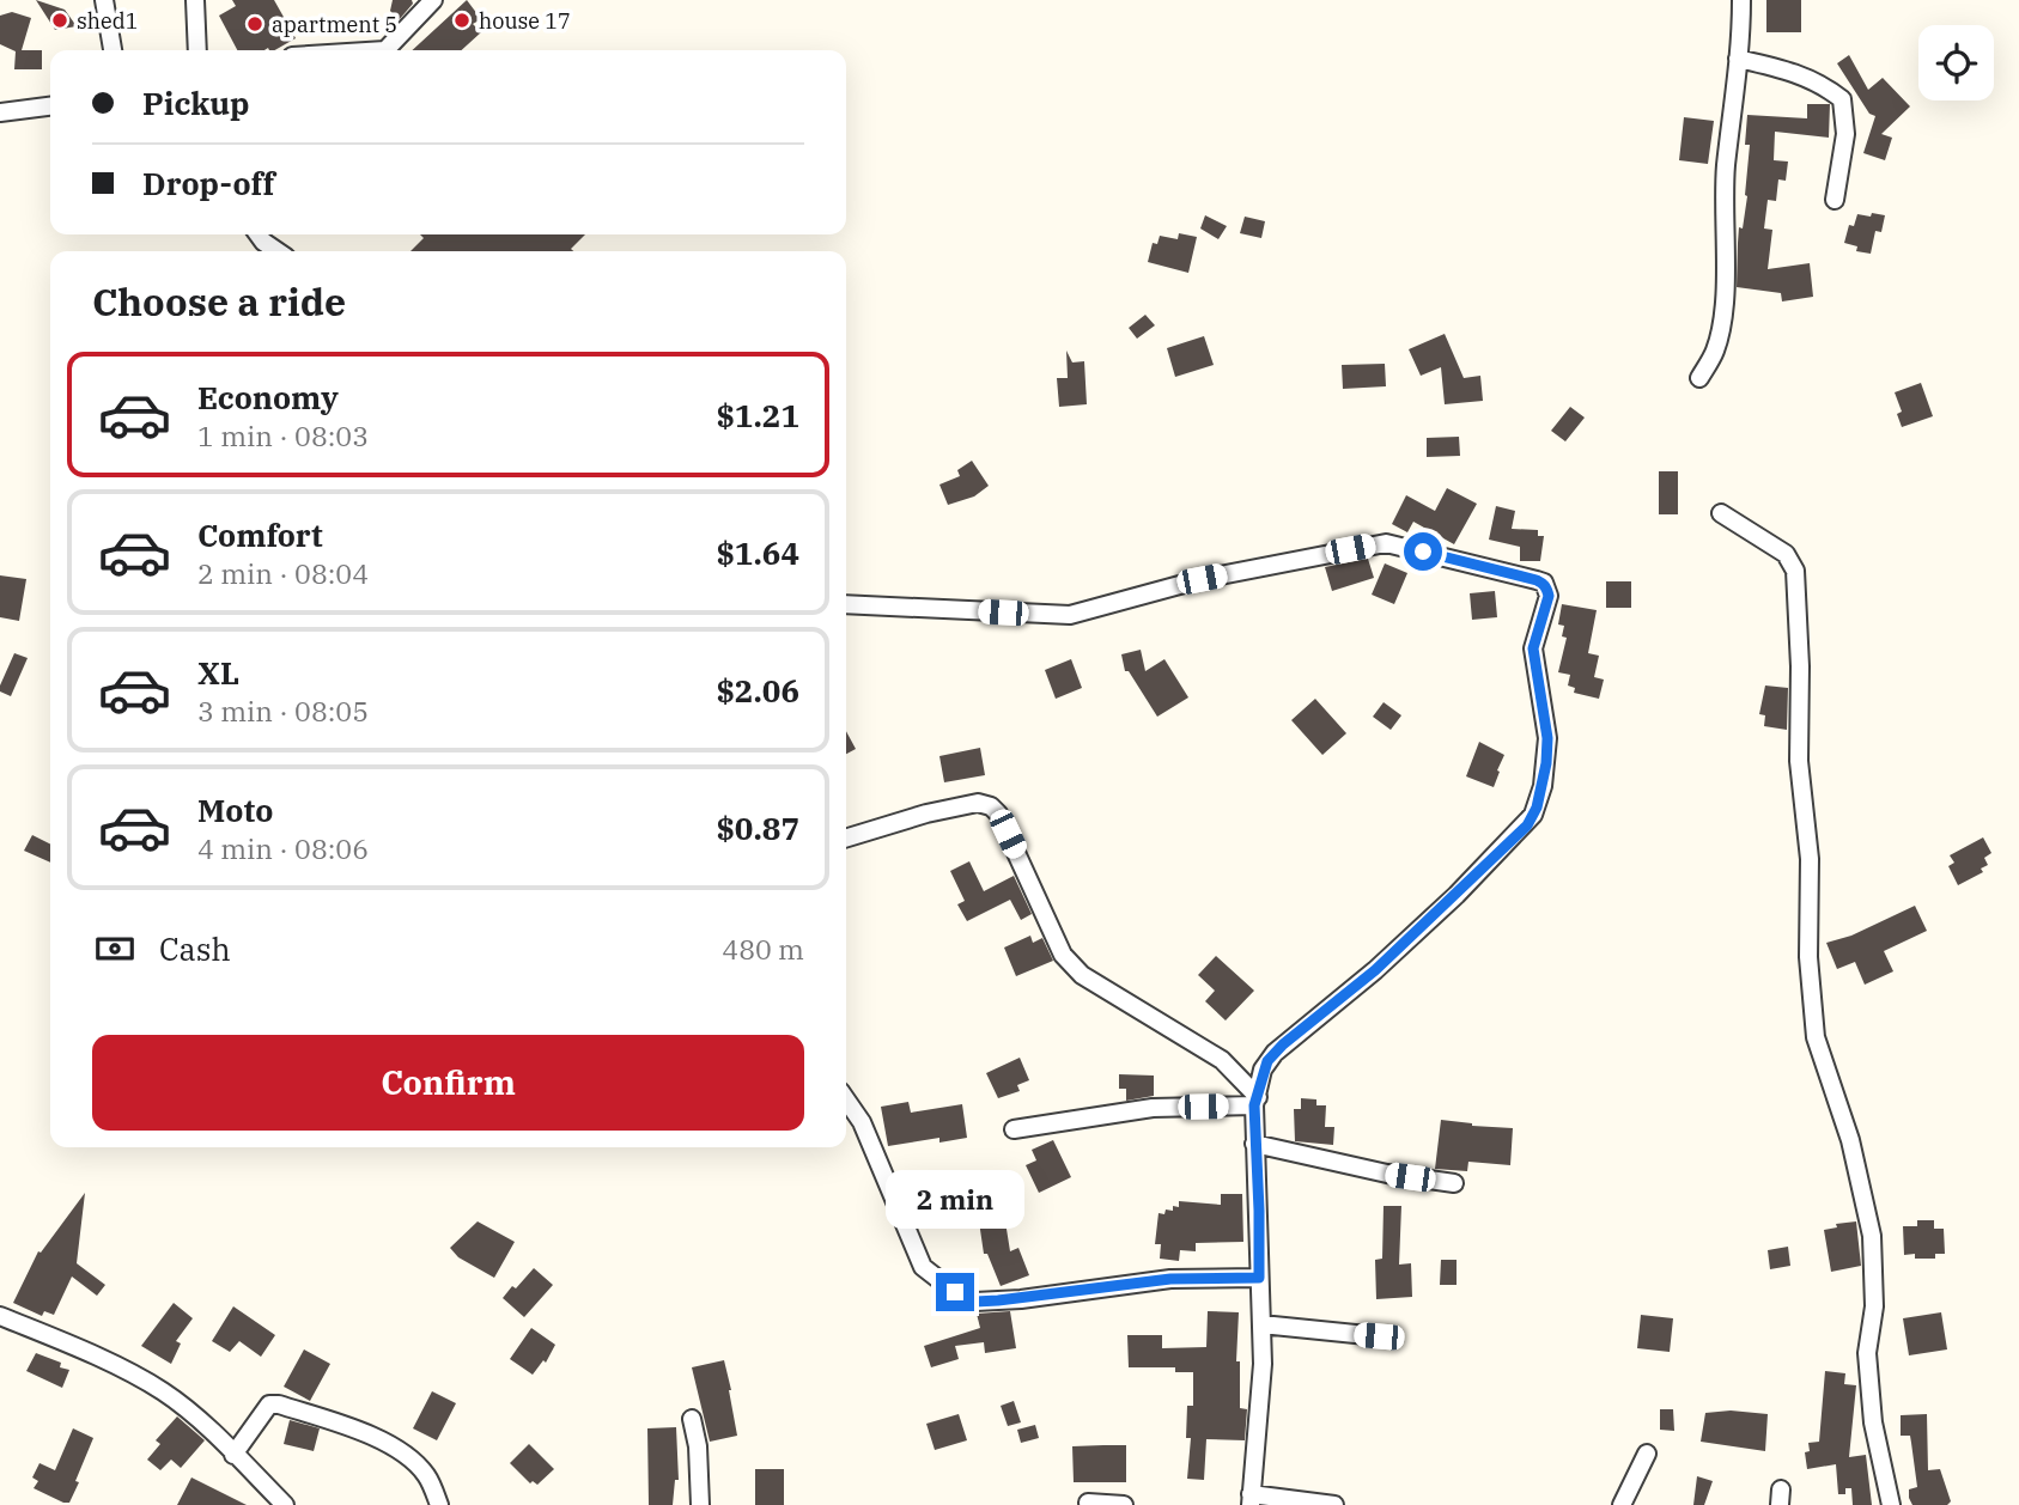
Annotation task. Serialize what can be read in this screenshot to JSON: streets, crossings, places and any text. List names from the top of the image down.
{
  "places": ["shed1", "house 17", "apartment 5"],
  "page": {
    "banner": ["Pickup", "Drop-off"],
    "heading": "Choose a ride",
    "list": [
      {
        "name": "Economy",
        "note": "1 min · 08:03",
        "value": "$1.21"
      },
      {
        "name": "Comfort",
        "note": "2 min · 08:04",
        "value": "$1.64"
      },
      {
        "name": "XL",
        "note": "3 min · 08:05",
        "value": "$2.06"
      },
      {
        "name": "Moto",
        "note": "4 min · 08:06",
        "value": "$0.87"
      }
    ],
    "pay": ["Cash", "480 m"],
    "buttons": "Confirm",
    "bubble": "2 min"
  }
}
